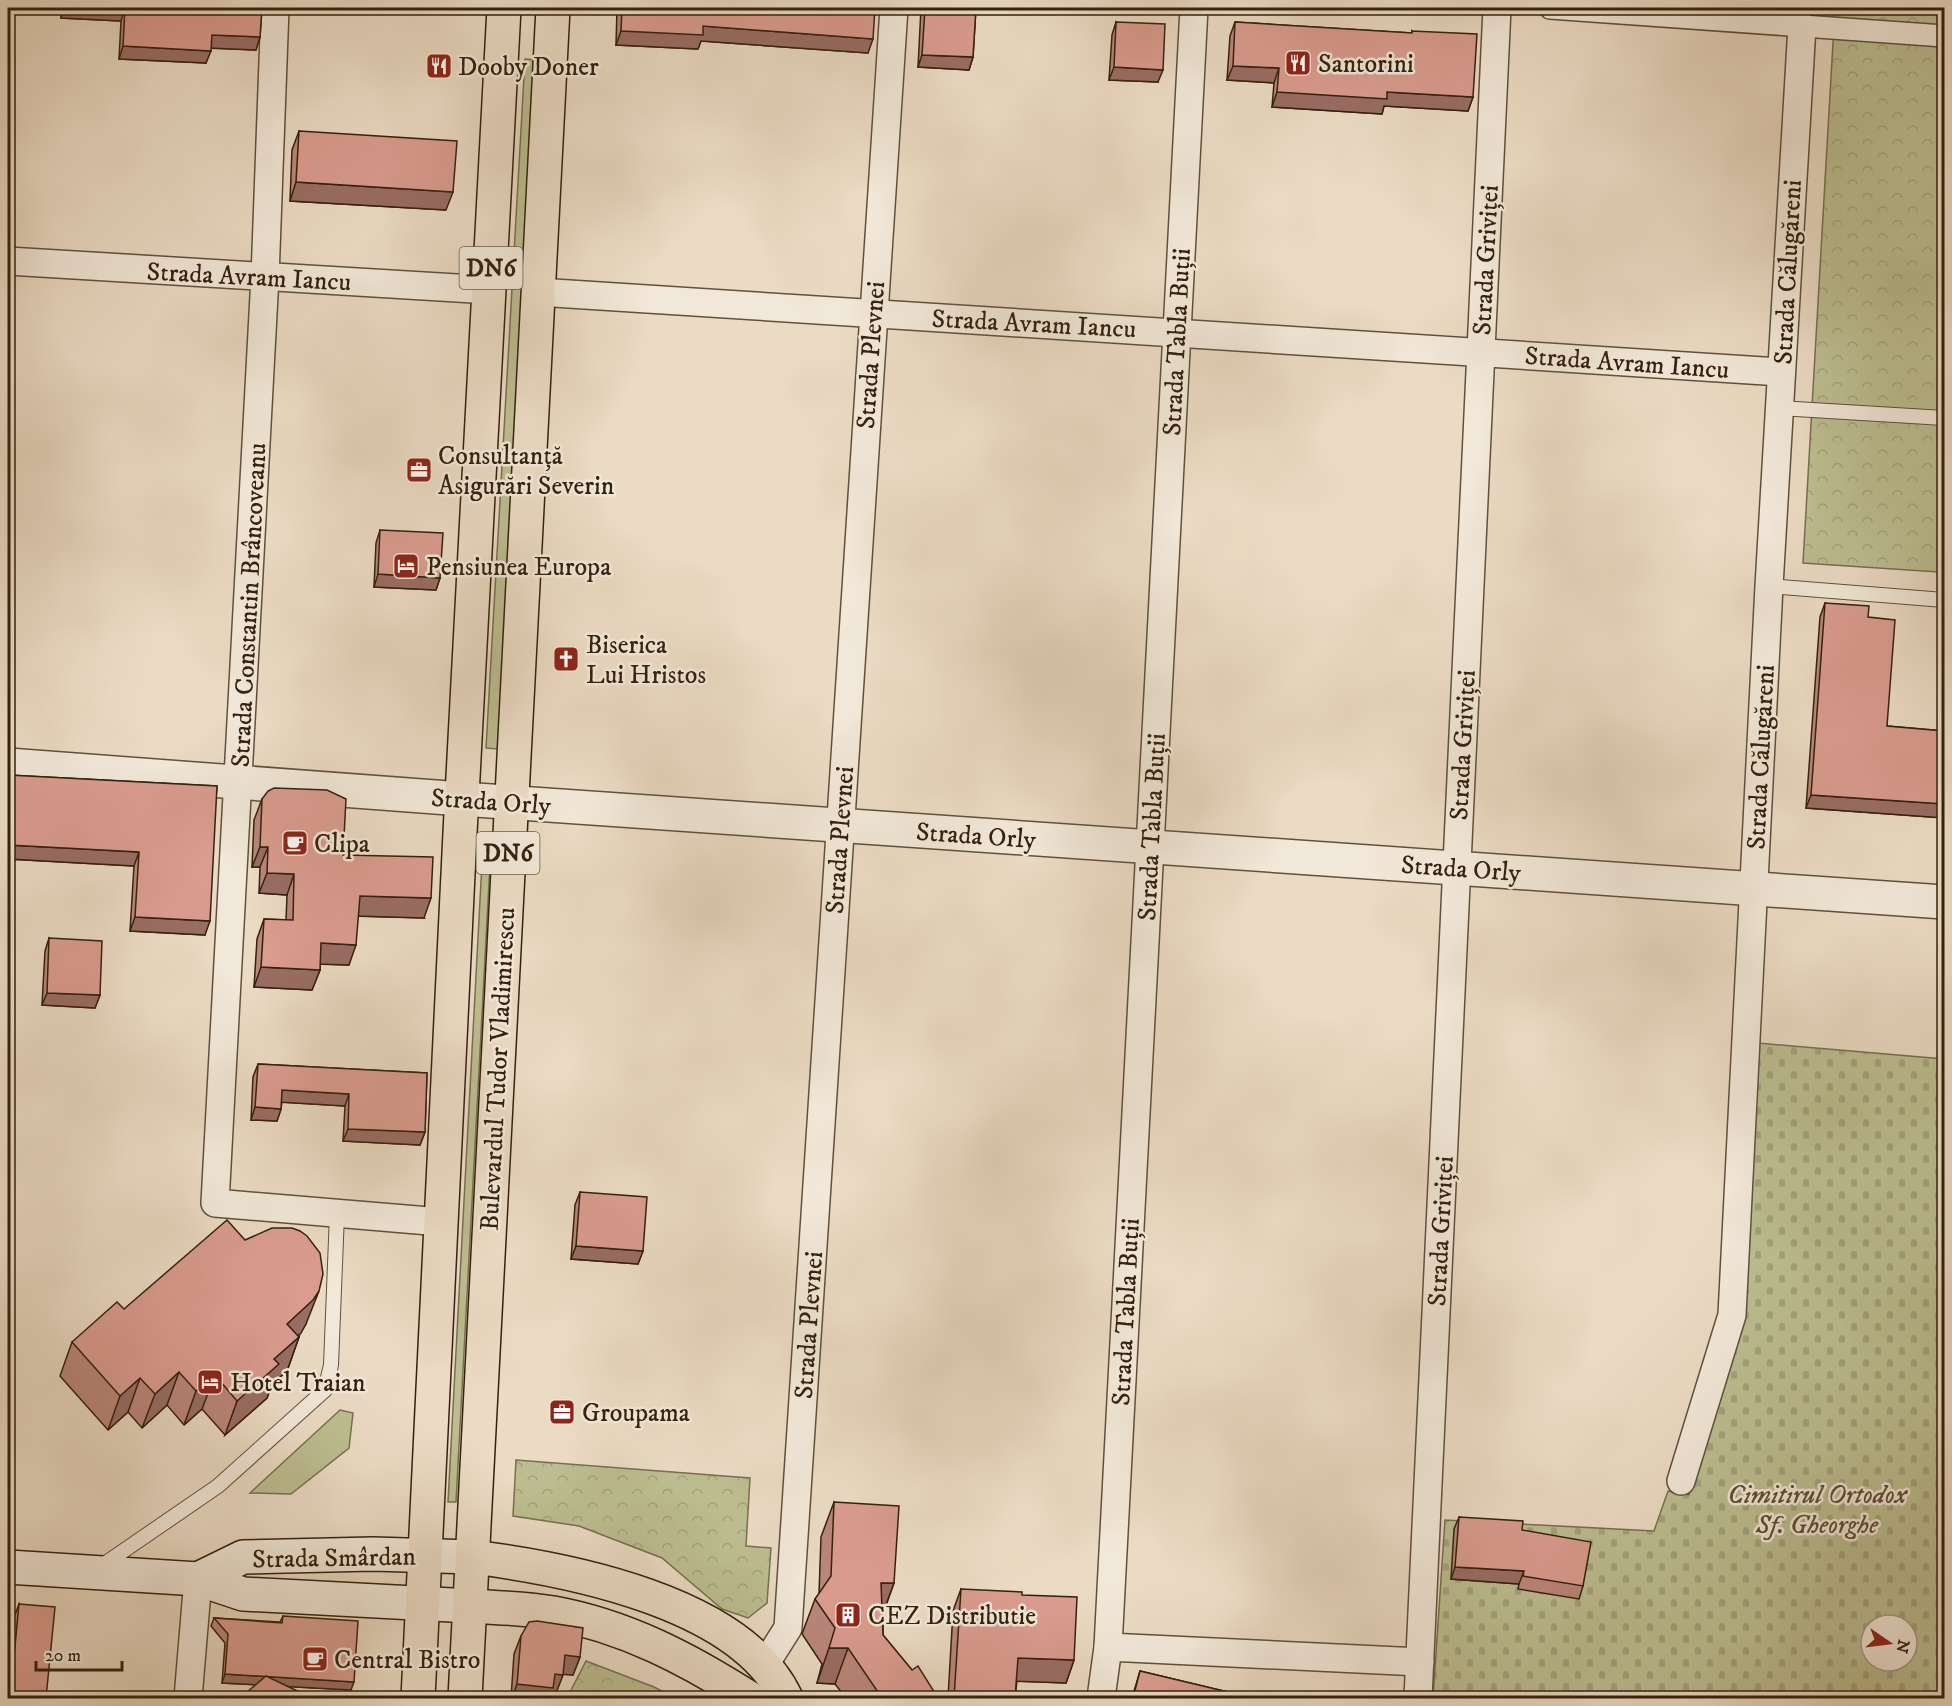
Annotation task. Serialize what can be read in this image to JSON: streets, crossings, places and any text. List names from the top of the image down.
{
  "streets": {
    "main road": ["DN6", "Bulevardul Tudor Vladimirescu"],
    "street": [
      "Strada Griviței",
      "Strada Călugăreni",
      "Strada Avram Iancu",
      "Strada Tabla Buții",
      "Strada Plevnei",
      "Strada Constantin Brâncoveanu",
      "Strada Orly",
      "Strada Smârdan"
    ]
  },
  "crossings": [
    ["Strada Griviței", "Strada Avram Iancu"],
    ["Strada Griviței", "Strada Orly"],
    ["Strada Călugăreni", "Strada Avram Iancu"],
    ["Strada Călugăreni", "Strada Orly"],
    ["Strada Avram Iancu", "Strada Tabla Buții"],
    ["Strada Avram Iancu", "Strada Plevnei"],
    ["Strada Avram Iancu", "Strada Constantin Brâncoveanu"],
    ["Strada Avram Iancu", "Bulevardul Tudor Vladimirescu"],
    ["Strada Tabla Buții", "Strada Orly"],
    ["Strada Plevnei", "Strada Orly"],
    ["Strada Constantin Brâncoveanu", "Strada Orly"],
    ["Strada Orly", "Bulevardul Tudor Vladimirescu"],
    ["Bulevardul Tudor Vladimirescu", "Strada Smârdan"]
  ],
  "parks": ["Cimitirul Ortodox Sf. Gheorghe"],
  "places": {
    "restaurant": ["Santorini", "Dooby Doner"],
    "office": ["Consultanță Asigurări Severin", "Groupama"],
    "hotel": ["Pensiunea Europa", "Hotel Traian"],
    "church": ["Biserica Lui Hristos"],
    "cafe": ["Clipa", "Central Bistro"],
    "building": ["CEZ Distributie"]
  },
  "scale_bar": "20 m",
  "north": "right"
}
